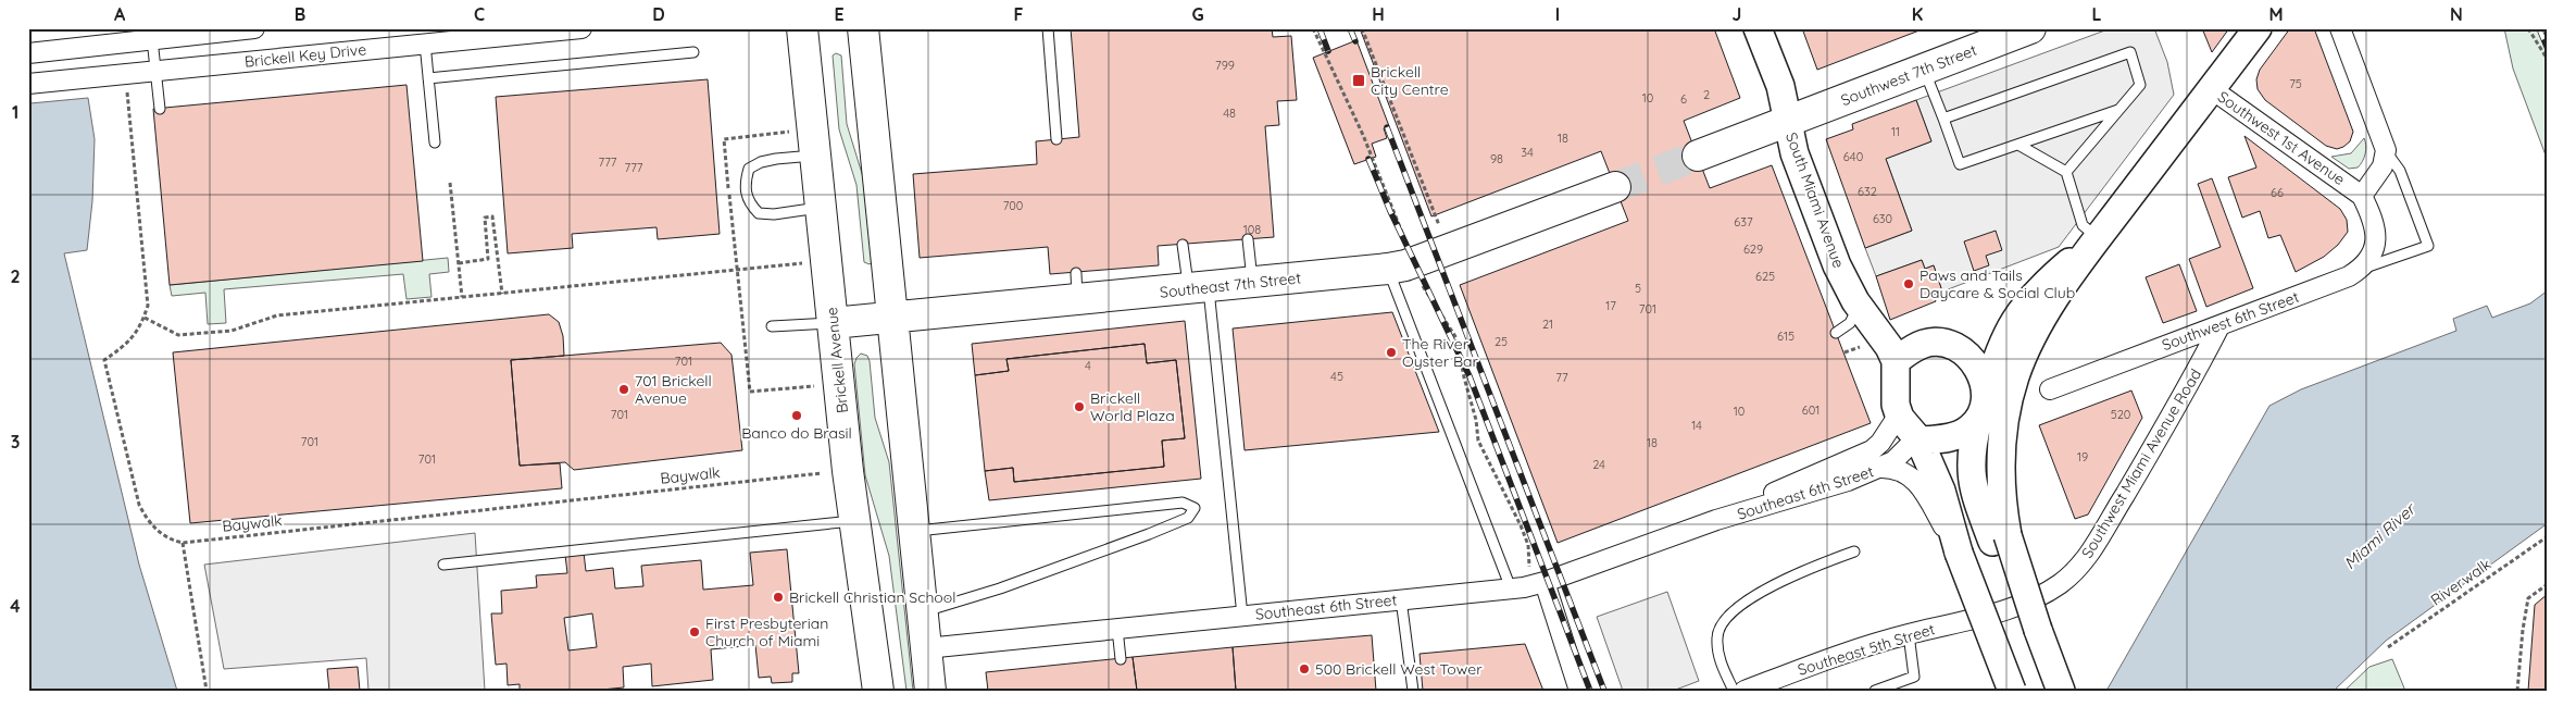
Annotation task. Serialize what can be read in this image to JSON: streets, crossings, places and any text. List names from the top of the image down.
{
  "streets": {
    "main road": [
      "Southwest 7th Street",
      "Southwest 1st Avenue",
      "South Miami Avenue",
      "Southeast 7th Street",
      "Brickell Avenue"
    ],
    "street": [
      "Brickell Key Drive",
      "Southwest 6th Street",
      "Southwest Miami Avenue Road",
      "Southeast 6th Street",
      "Southeast 5th Street"
    ],
    "path": ["Baywalk", "Riverwalk"]
  },
  "crossings": [
    ["Southwest 7th Street", "South Miami Avenue"],
    ["Southwest 1st Avenue", "Southwest 6th Street"],
    ["South Miami Avenue", "Southeast 6th Street"],
    ["Southeast 7th Street", "Brickell Avenue"],
    ["Southwest 6th Street", "Southwest Miami Avenue Road"],
    ["Southwest Miami Avenue Road", "Southeast 5th Street"]
  ],
  "water": ["Miami River"],
  "places": {
    "transit": ["Brickell City Centre"],
    "other": [
      "Paws and Tails Daycare & Social Club",
      "The River Oyster Bar",
      "701 Brickell Avenue",
      "Brickell World Plaza",
      "Banco do Brasil",
      "Brickell Christian School",
      "First Presbyterian Church of Miami",
      "500 Brickell West Tower"
    ]
  },
  "house_numbers": [
    "799",
    "75",
    "2",
    "10",
    "6",
    "48",
    "11",
    "18",
    "34",
    "640",
    "98",
    "777",
    "777",
    "632",
    "66",
    "700",
    "630",
    "637",
    "108",
    "629",
    "625",
    "5",
    "17",
    "701",
    "21",
    "615",
    "25",
    "701",
    "4",
    "45",
    "77",
    "601",
    "10",
    "701",
    "520",
    "14",
    "701",
    "18",
    "19",
    "701",
    "24"
  ],
  "grid": {
    "columns": [
      "A",
      "B",
      "C",
      "D",
      "E",
      "F",
      "G",
      "H",
      "I",
      "J",
      "K",
      "L",
      "M",
      "N"
    ],
    "rows": [
      "1",
      "2",
      "3",
      "4"
    ]
  }
}
